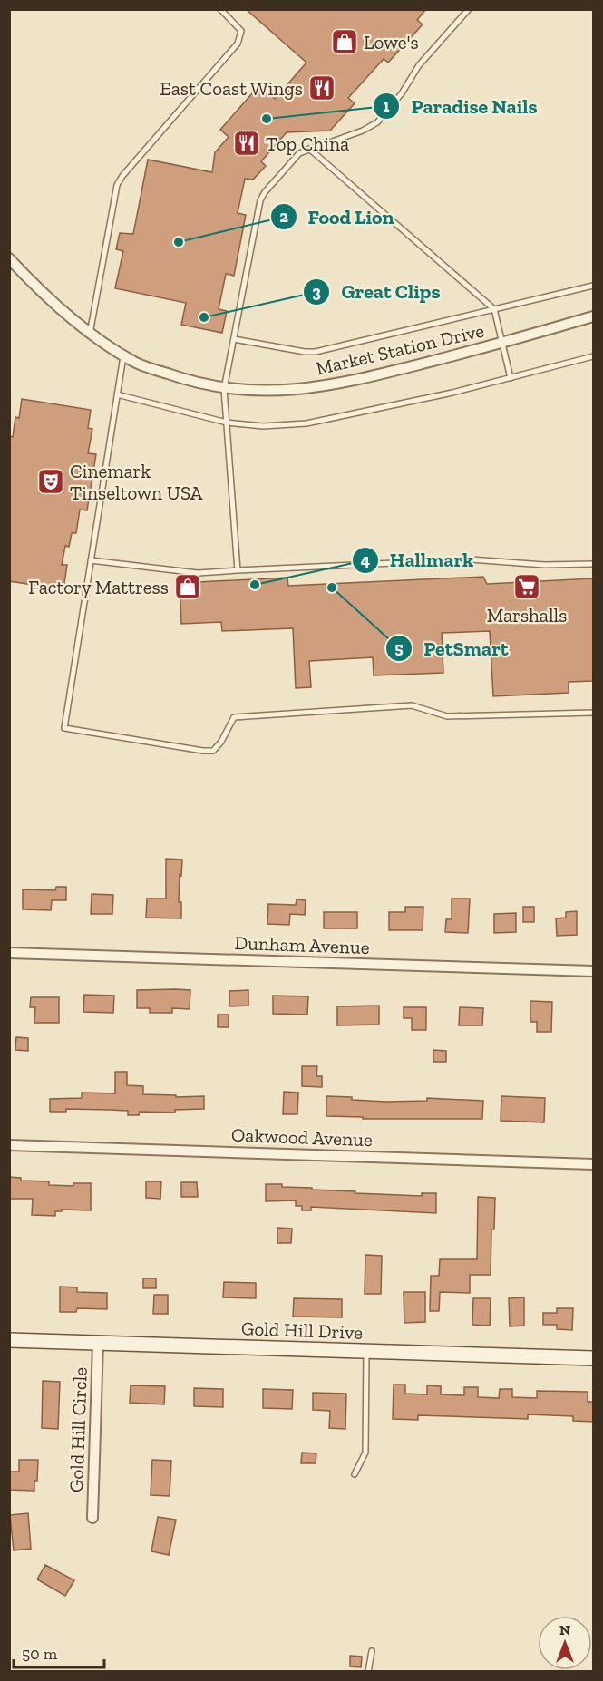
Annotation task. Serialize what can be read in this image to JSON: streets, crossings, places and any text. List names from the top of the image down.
{
  "streets": {
    "street": [
      "Market Station Drive",
      "Dunham Avenue",
      "Oakwood Avenue",
      "Gold Hill Drive",
      "Gold Hill Circle"
    ]
  },
  "crossings": [
    ["Gold Hill Drive", "Gold Hill Circle"]
  ],
  "places": {
    "shop": ["Lowe's", "Factory Mattress"],
    "restaurant": ["East Coast Wings", "Top China"],
    "other": [
      "Paradise Nails",
      "Food Lion",
      "Great Clips",
      "Hallmark",
      "PetSmart"
    ],
    "theatre": ["Cinemark Tinseltown USA"],
    "supermarket": ["Marshalls"]
  },
  "scale_bar": "50 m",
  "north": "top"
}
